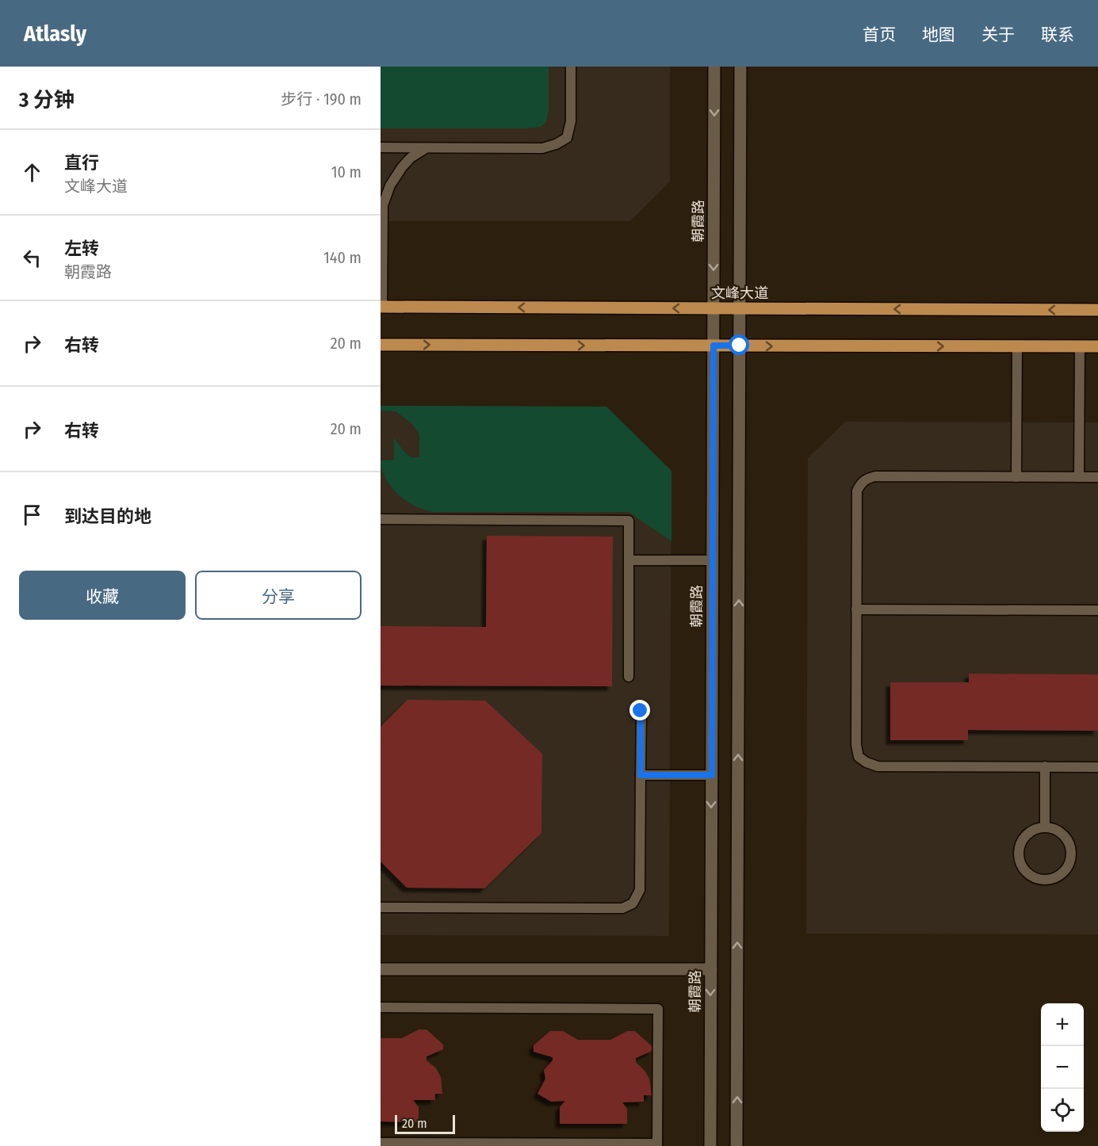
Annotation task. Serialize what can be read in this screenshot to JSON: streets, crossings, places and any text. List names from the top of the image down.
{
  "streets": {
    "main road": ["文峰大道"],
    "street": ["朝霞路"]
  },
  "crossings": [
    ["朝霞路", "文峰大道"]
  ],
  "scale_bar": "20 m",
  "page": {
    "header": "Atlasly",
    "nav": [
      "首页",
      "地图",
      "关于",
      "联系"
    ],
    "heading": ["3 分钟", "步行 · 190 m"],
    "list": [
      ["直行", "文峰大道", "10 m"],
      ["左转", "朝霞路", "140 m"],
      ["右转", "20 m"],
      ["右转", "20 m"],
      "到达目的地"
    ],
    "buttons": ["收藏", "分享"],
    "map_buttons": ["+", "−"],
    "scale": "20 m"
  }
}
